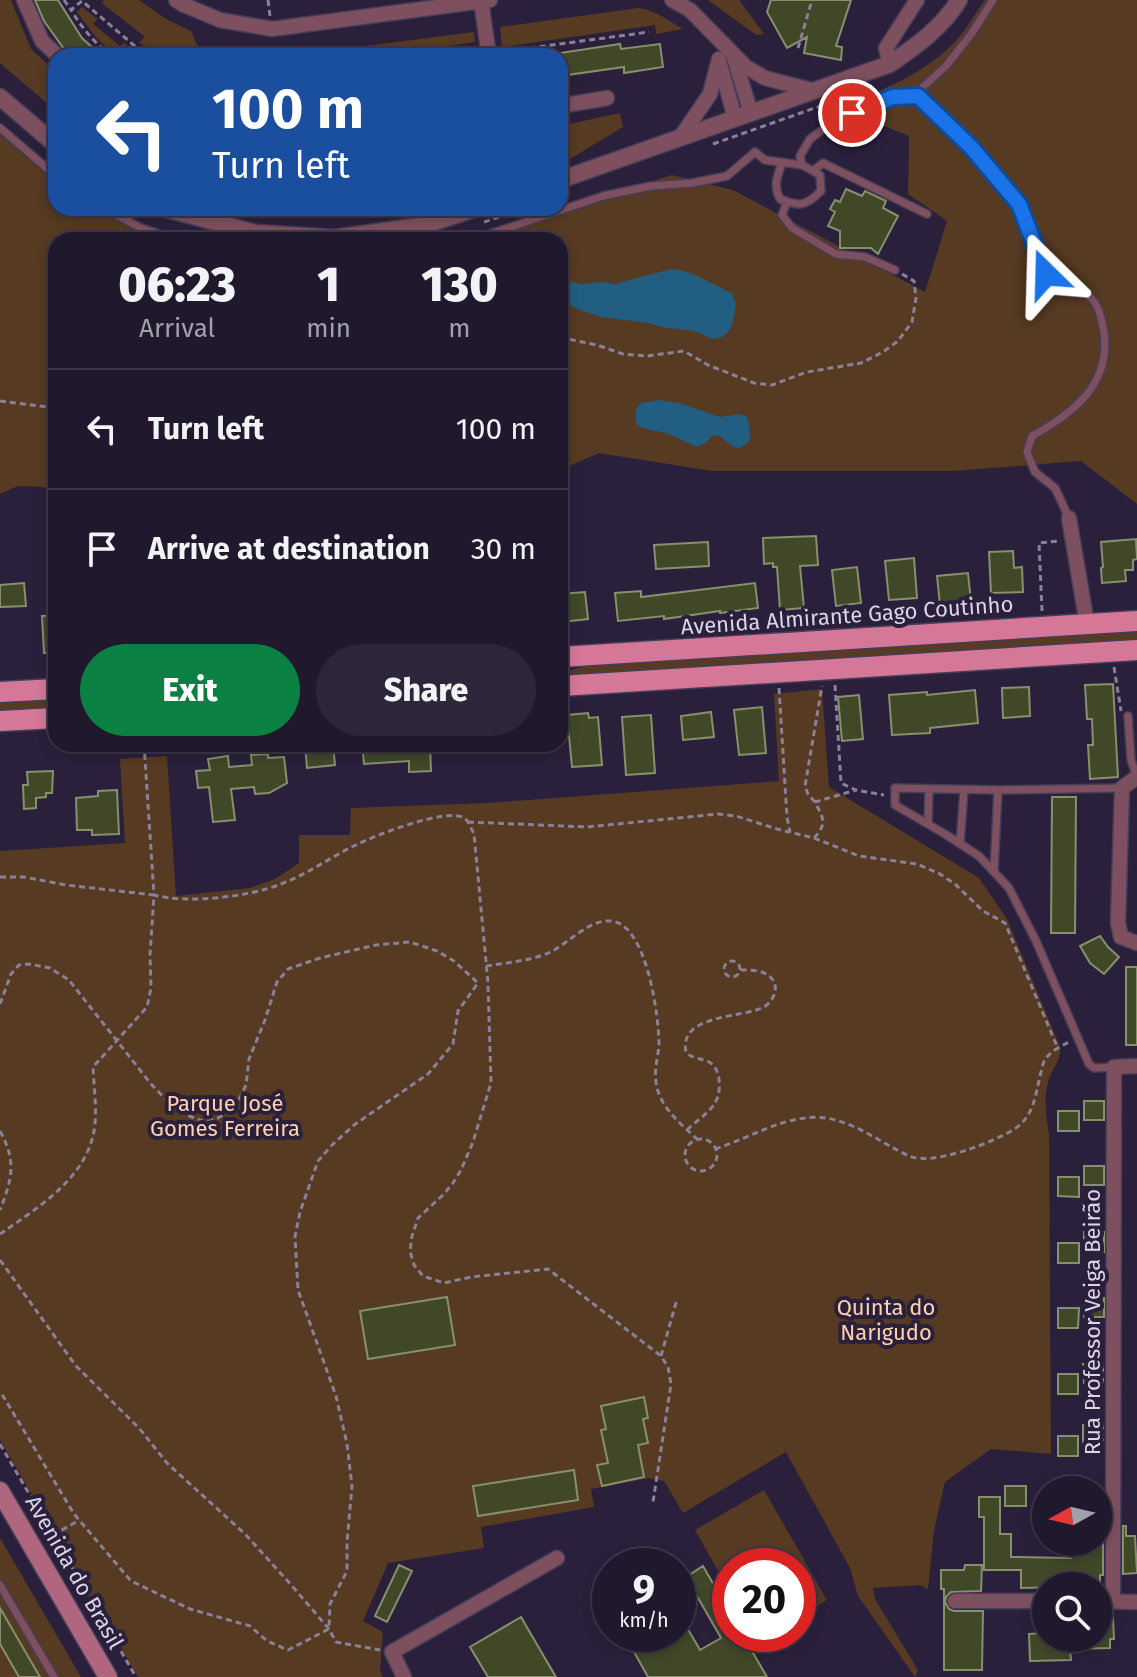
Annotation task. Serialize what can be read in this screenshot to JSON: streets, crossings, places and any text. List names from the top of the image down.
{
  "streets": {
    "main road": ["Avenida Almirante Gago Coutinho", "Avenida do Brasil"],
    "street": ["Rua Professor Veiga Beirão"]
  },
  "parks": ["Parque José Gomes Ferreira", "Quinta do Narigudo"],
  "north": "left",
  "page": {
    "turn": ["100 m", "Turn left"],
    "eta": [
      "06:23",
      "Arrival",
      "1",
      "min",
      "130",
      "m"
    ],
    "list": [
      {
        "name": "Turn left",
        "value": "100 m"
      },
      {
        "name": "Arrive at destination",
        "value": "30 m"
      }
    ],
    "buttons": ["Exit", "Share"],
    "speed": "9 km/h",
    "limit": "20"
  }
}
